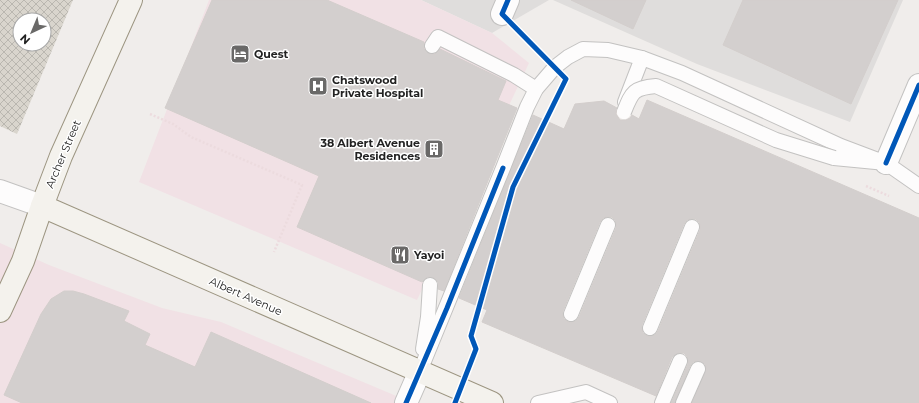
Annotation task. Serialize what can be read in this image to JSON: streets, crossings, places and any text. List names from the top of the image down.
{
  "streets": {
    "main road": ["Archer Street", "Albert Avenue"]
  },
  "crossings": [
    ["Archer Street", "Albert Avenue"]
  ],
  "places": {
    "hotel": ["Quest"],
    "hospital": ["Chatswood Private Hospital"],
    "building": ["38 Albert Avenue Residences"],
    "restaurant": ["Yayoi"]
  },
  "north": "bottom left"
}
